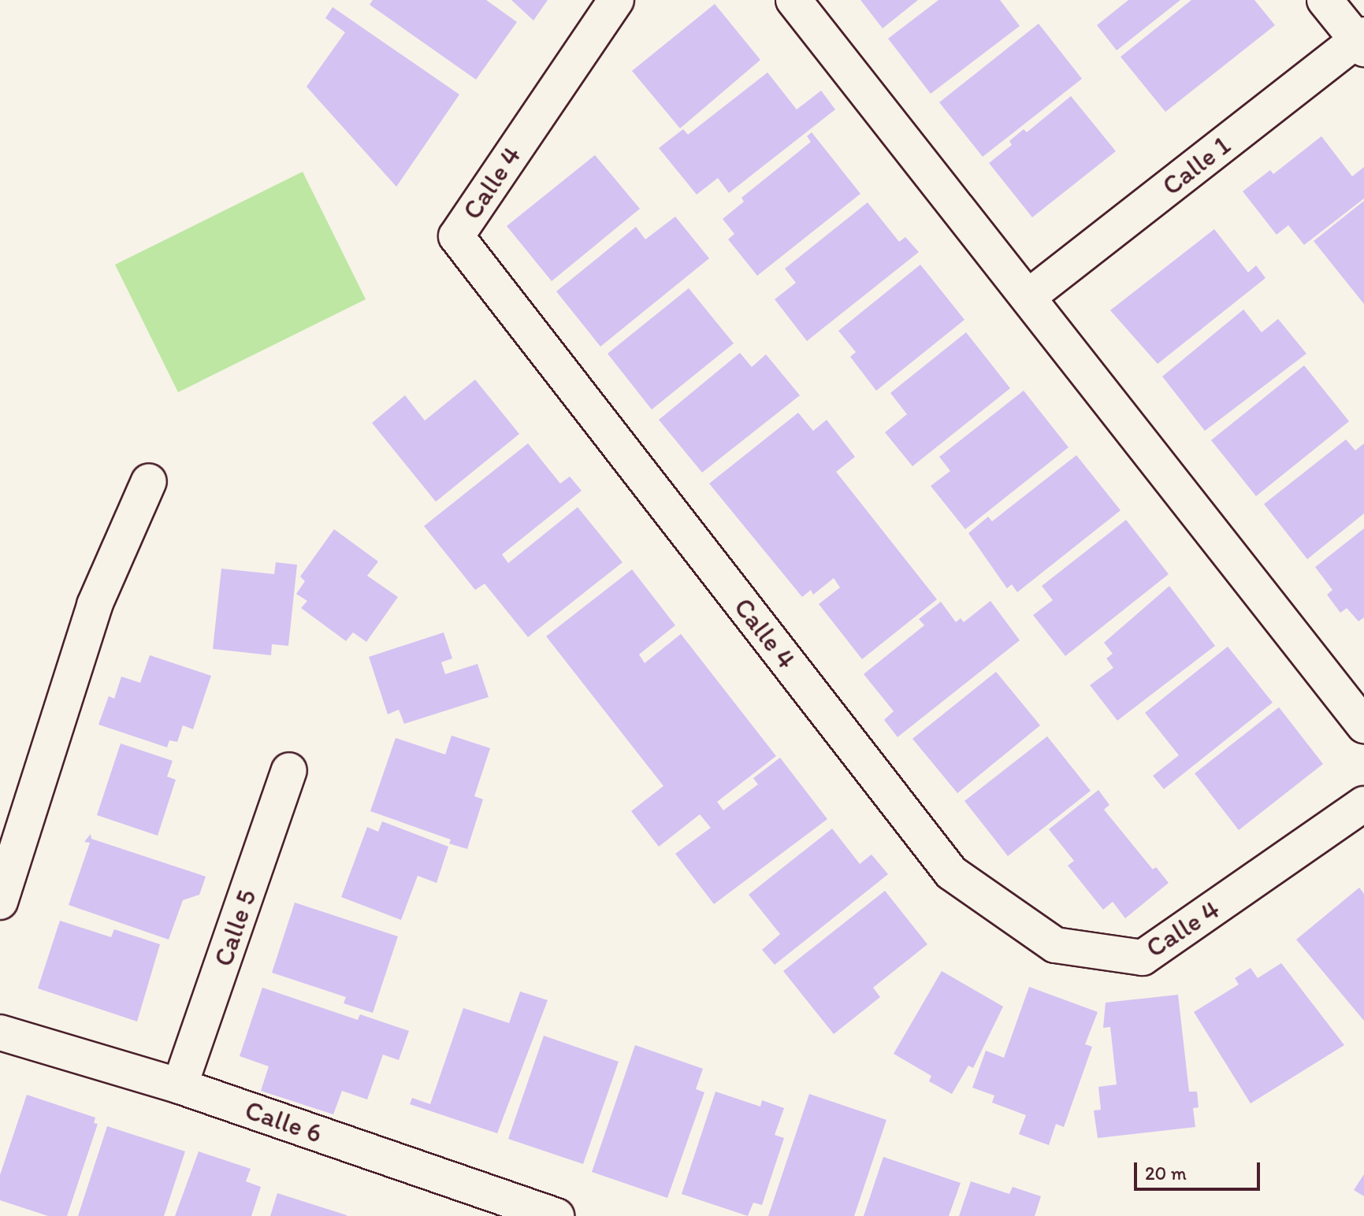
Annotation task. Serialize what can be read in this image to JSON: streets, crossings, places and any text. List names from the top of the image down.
{
  "streets": {
    "street": [
      "Calle 1",
      "Calle 4",
      "Calle 5",
      "Calle 6"
    ]
  },
  "crossings": [
    ["Calle 5", "Calle 6"]
  ],
  "scale_bar": "20 m"
}
